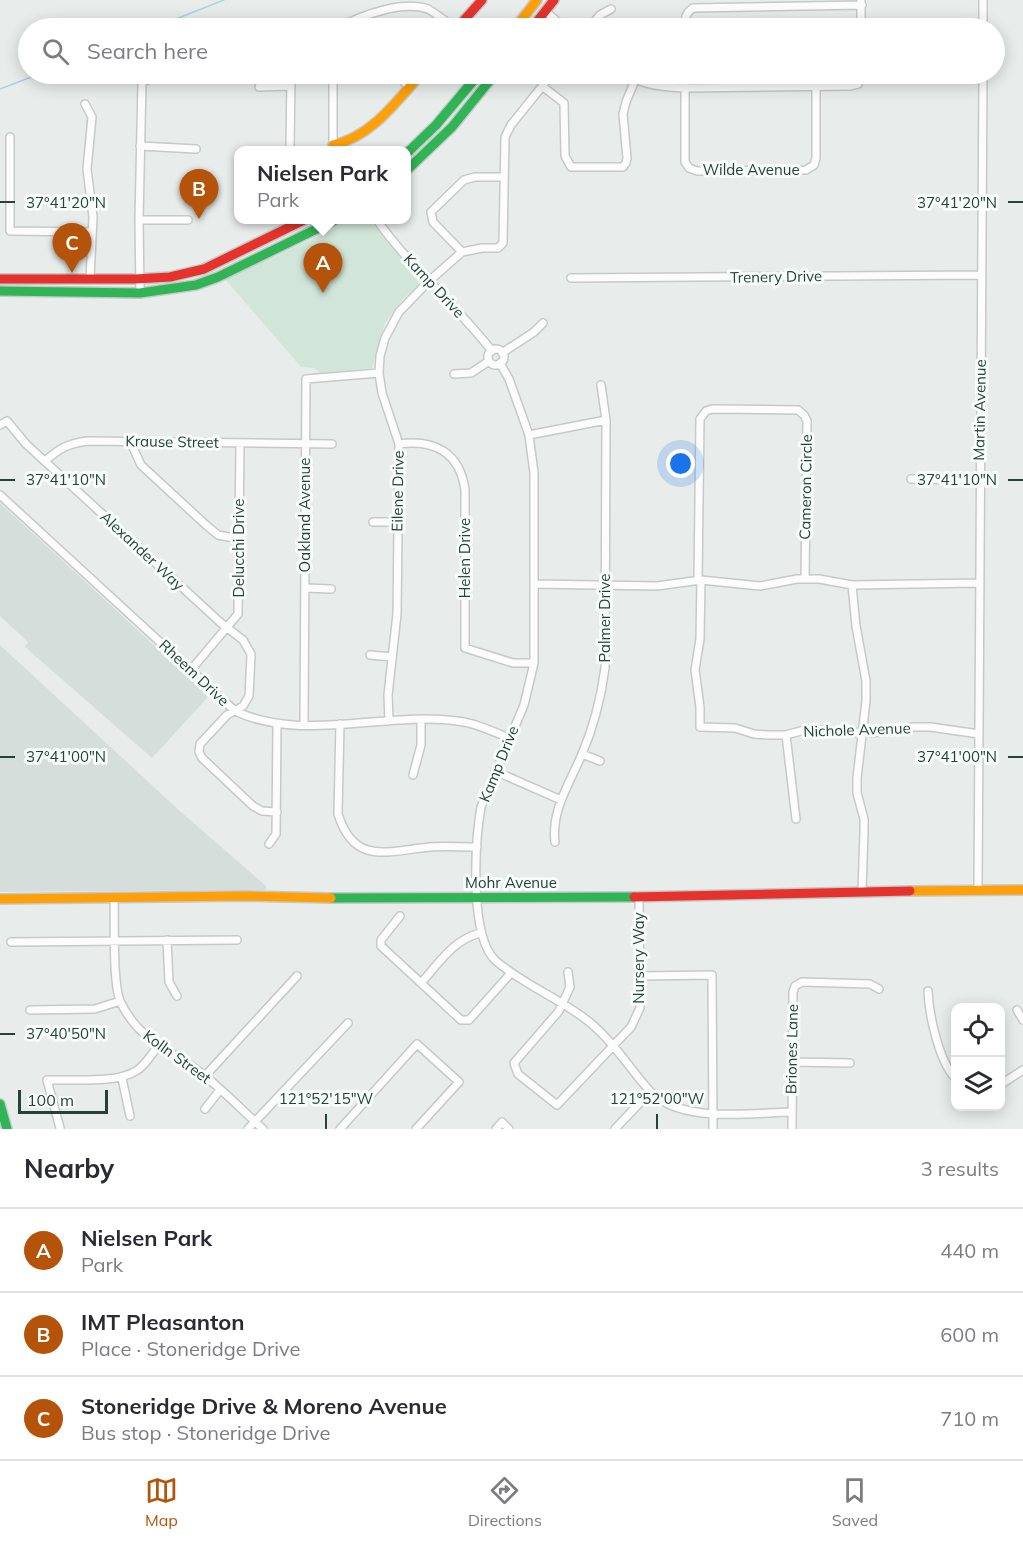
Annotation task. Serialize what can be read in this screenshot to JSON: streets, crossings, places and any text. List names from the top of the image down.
{
  "streets": {
    "street": [
      "Wilde Avenue",
      "Trenery Drive",
      "Kamp Drive",
      "Martin Avenue",
      "Krause Street",
      "Cameron Circle",
      "Eilene Drive",
      "Oakland Avenue",
      "Delucchi Drive",
      "Alexander Way",
      "Helen Drive",
      "Palmer Drive",
      "Rheem Drive",
      "Nichole Avenue",
      "Mohr Avenue",
      "Nursery Way",
      "Briones Lane",
      "Kolln Street"
    ]
  },
  "crossings": [
    ["Trenery Drive", "Martin Avenue"],
    ["Kamp Drive", "Eilene Drive"],
    ["Kamp Drive", "Helen Drive"],
    ["Kamp Drive", "Rheem Drive"],
    ["Kamp Drive", "Mohr Avenue"],
    ["Kamp Drive", "Nursery Way"],
    ["Kamp Drive", "Briones Lane"],
    ["Martin Avenue", "Nichole Avenue"],
    ["Martin Avenue", "Mohr Avenue"],
    ["Krause Street", "Oakland Avenue"],
    ["Krause Street", "Delucchi Drive"],
    ["Krause Street", "Alexander Way"],
    ["Cameron Circle", "Nichole Avenue"],
    ["Eilene Drive", "Oakland Avenue"],
    ["Eilene Drive", "Helen Drive"],
    ["Eilene Drive", "Rheem Drive"],
    ["Oakland Avenue", "Rheem Drive"],
    ["Delucchi Drive", "Alexander Way"],
    ["Delucchi Drive", "Rheem Drive"],
    ["Alexander Way", "Rheem Drive"],
    ["Mohr Avenue", "Nursery Way"],
    ["Mohr Avenue", "Kolln Street"]
  ],
  "scale_bar": "100 m",
  "page": {
    "search": "Search here",
    "popup": ["Nielsen Park", "Park"],
    "pins": ["B", "C", "A"],
    "scale": "100 m",
    "heading": ["Nearby", "3 results"],
    "list": [
      {
        "mark": "A",
        "name": "Nielsen Park",
        "note": "Park",
        "value": "440 m"
      },
      {
        "mark": "B",
        "name": "IMT Pleasanton",
        "note": "Place · Stoneridge Drive",
        "value": "600 m"
      },
      {
        "mark": "C",
        "name": "Stoneridge Drive & Moreno Avenue",
        "note": "Bus stop · Stoneridge Drive",
        "value": "710 m"
      }
    ],
    "nav": ["Map", "Directions", "Saved"]
  },
  "coordinates": [
    "37°41'20\"N",
    "37°41'10\"N",
    "37°41'00\"N",
    "37°40'50\"N",
    "121°52'15\"W",
    "121°52'00\"W"
  ]
}
